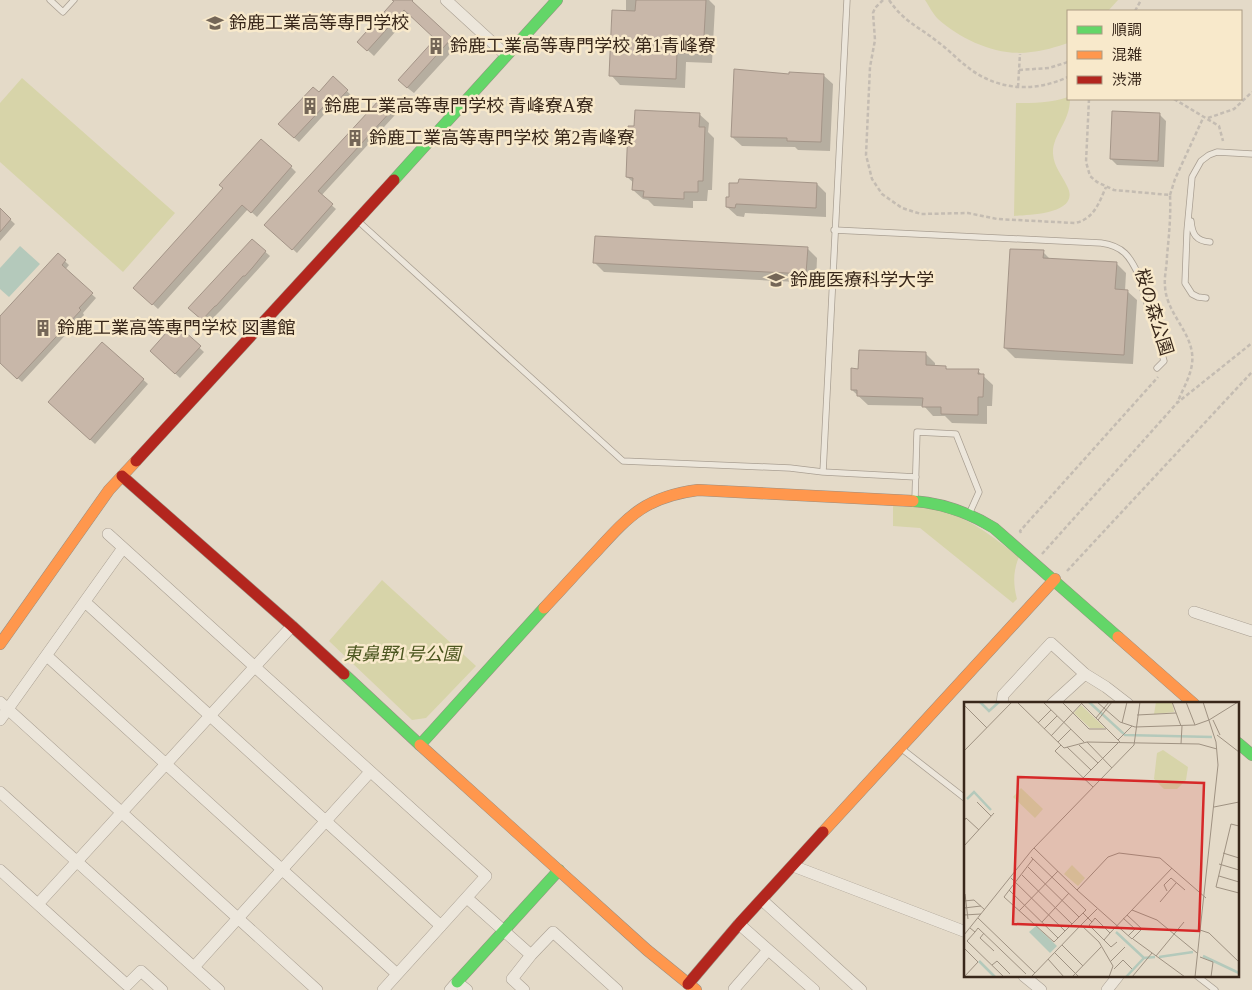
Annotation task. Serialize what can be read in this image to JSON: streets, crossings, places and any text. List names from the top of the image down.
{
  "streets": {
    "path": ["桜の森公園"]
  },
  "parks": ["東鼻野1号公園"],
  "places": {
    "school or university": ["鈴鹿工業高等専門学校", "鈴鹿医療科学大学"],
    "building": [
      "鈴鹿工業高等専門学校 第1青峰寮",
      "鈴鹿工業高等専門学校 青峰寮A寮",
      "鈴鹿工業高等専門学校 第2青峰寮",
      "鈴鹿工業高等専門学校 図書館"
    ]
  },
  "legend": ["順調", "混雑", "渋滞"]
}
